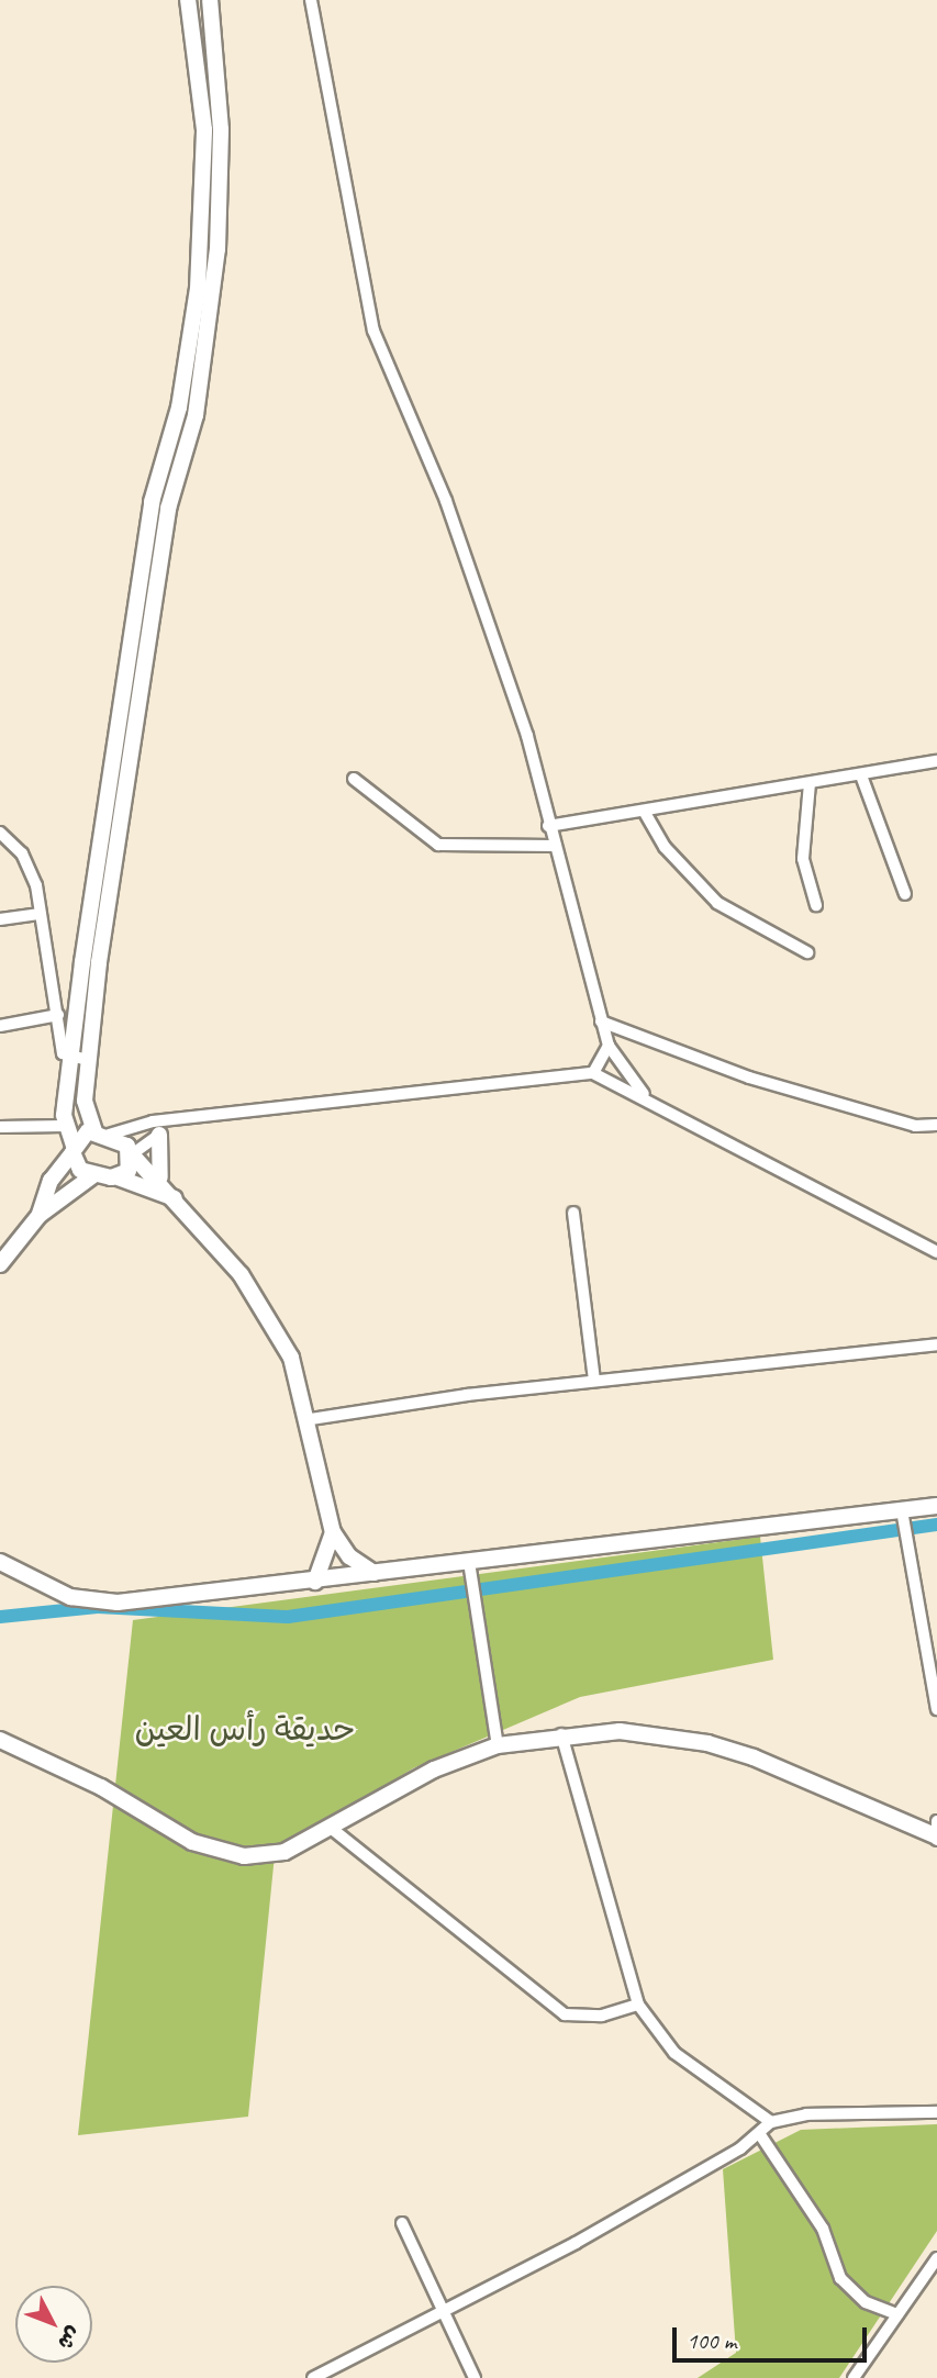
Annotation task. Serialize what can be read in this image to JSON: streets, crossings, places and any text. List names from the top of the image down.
{
  "parks": ["حديقة رأس العين"],
  "scale_bar": "100 m",
  "north": "bottom right"
}
